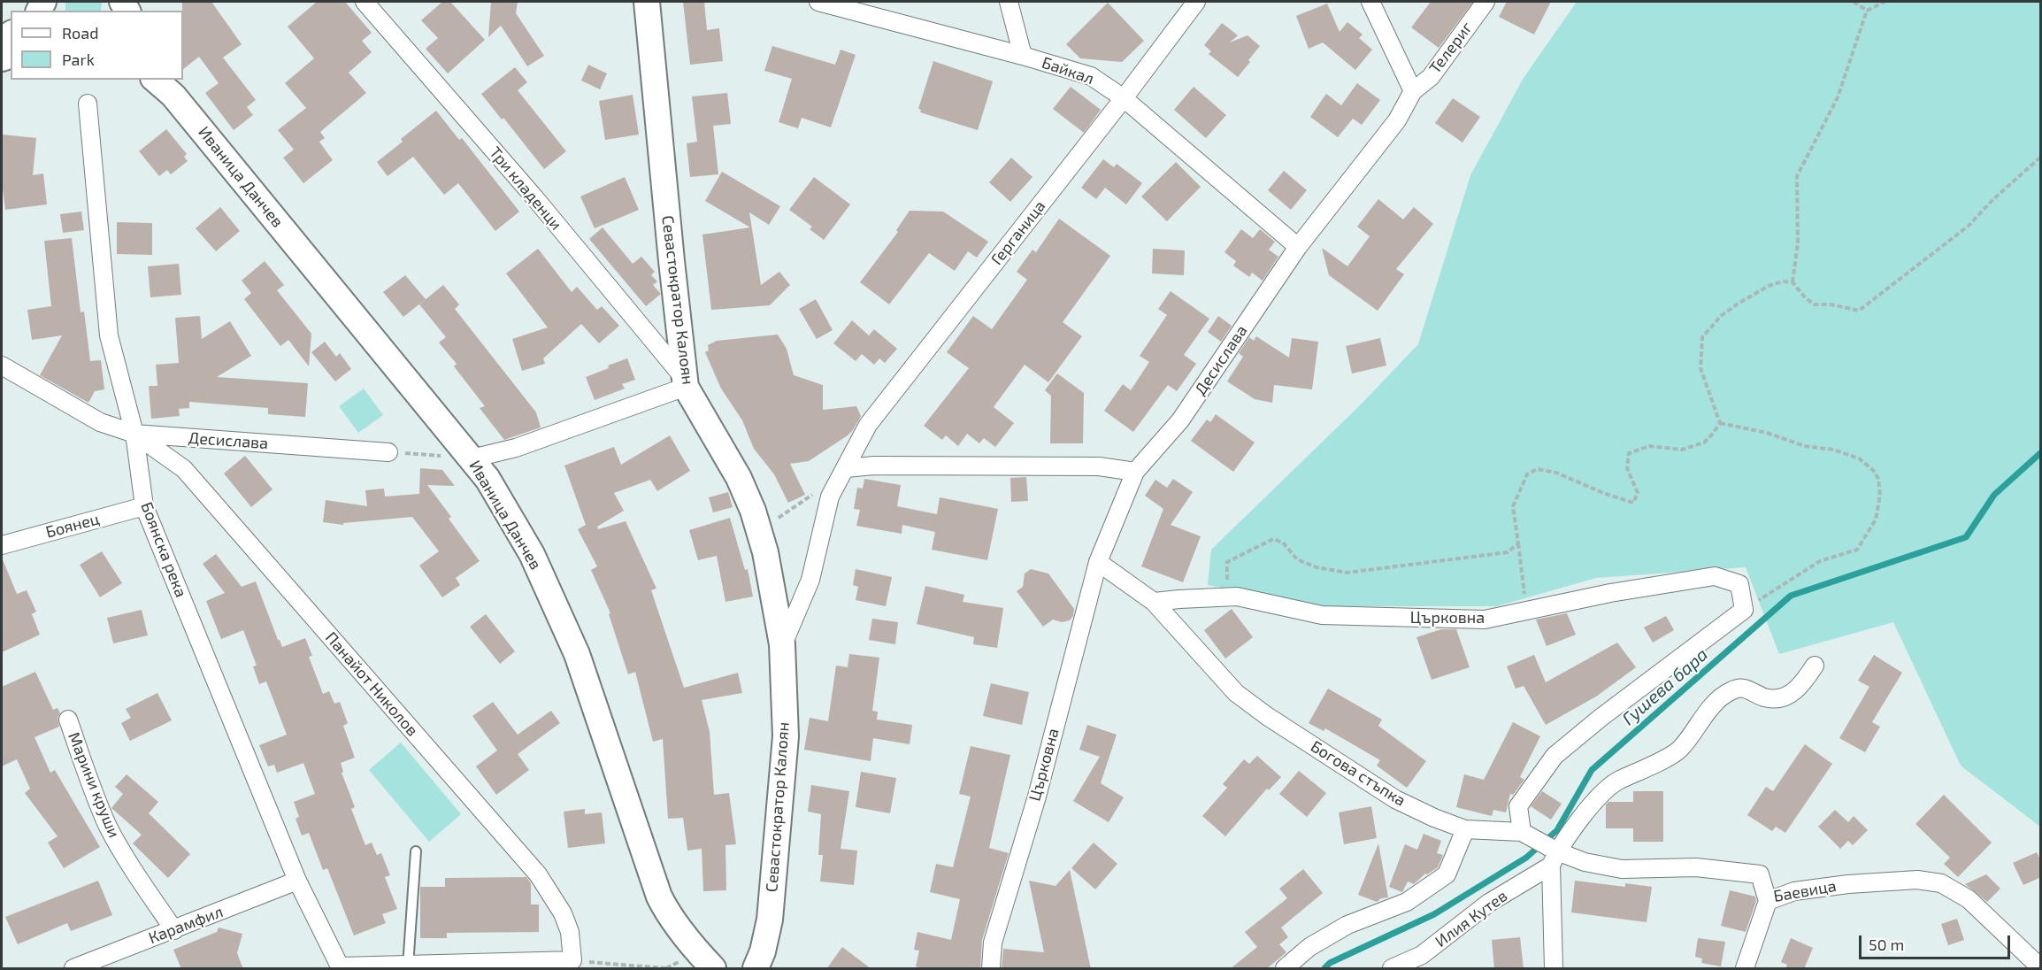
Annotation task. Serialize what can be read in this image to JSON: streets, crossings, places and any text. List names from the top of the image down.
{
  "streets": {
    "main road": ["Иваница Данчев", "Севастократор Калоян"],
    "street": [
      "Телериг",
      "Байкал",
      "Три кладенци",
      "Герганица",
      "Десислава",
      "Боянец",
      "Боянска река",
      "Църковна",
      "Панайот Николов",
      "Богова стъпка",
      "Марини круши",
      "Баевица",
      "Илия Кутев",
      "Карамфил"
    ]
  },
  "crossings": [
    ["Телериг", "Десислава"],
    ["Байкал", "Герганица"],
    ["Байкал", "Десислава"],
    ["Три кладенци", "Севастократор Калоян"],
    ["Герганица", "Севастократор Калоян"],
    ["Десислава", "Боянска река"],
    ["Десислава", "Църковна"],
    ["Десислава", "Панайот Николов"],
    ["Боянец", "Боянска река"],
    ["Боянска река", "Панайот Николов"],
    ["Боянска река", "Карамфил"],
    ["Църковна", "Богова стъпка"],
    ["Богова стъпка", "Баевица"],
    ["Богова стъпка", "Илия Кутев"],
    ["Марини круши", "Карамфил"],
    ["Баевица", "Илия Кутев"]
  ],
  "water": ["Гушева бара"],
  "legend": ["Road", "Park"],
  "scale_bar": "50 m"
}
